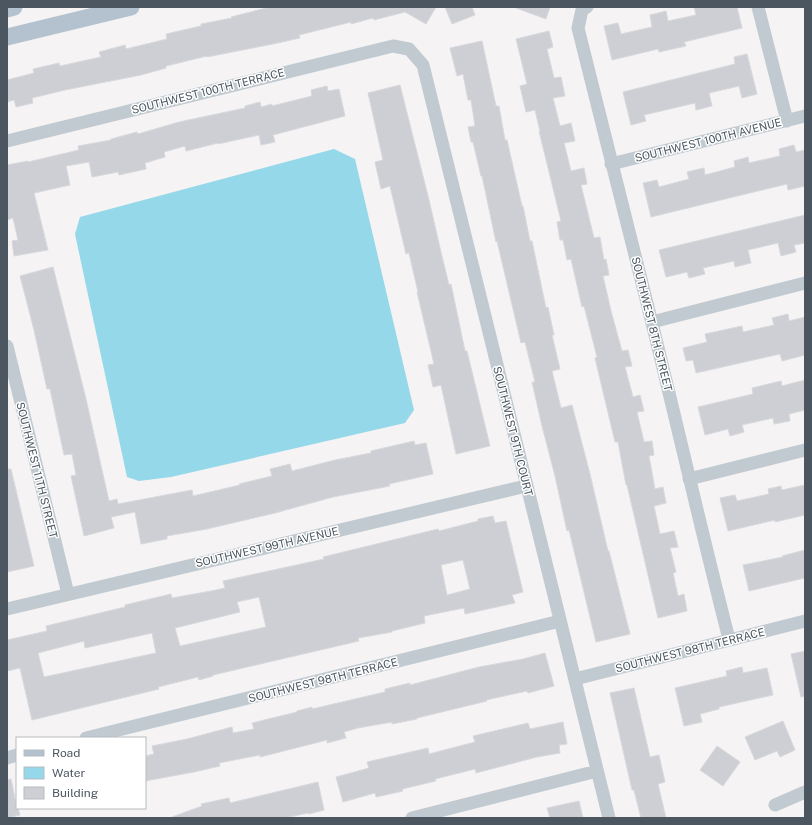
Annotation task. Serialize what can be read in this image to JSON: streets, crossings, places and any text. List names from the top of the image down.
{
  "streets": {
    "street": [
      "SOUTHWEST 100TH TERRACE",
      "SOUTHWEST 100TH AVENUE",
      "SOUTHWEST 8TH STREET",
      "SOUTHWEST 9TH COURT",
      "SOUTHWEST 11TH STREET",
      "SOUTHWEST 99TH AVENUE",
      "SOUTHWEST 98TH TERRACE"
    ]
  },
  "crossings": [
    ["SOUTHWEST 100TH TERRACE", "SOUTHWEST 9TH COURT"],
    ["SOUTHWEST 100TH AVENUE", "SOUTHWEST 8TH STREET"],
    ["SOUTHWEST 8TH STREET", "SOUTHWEST 98TH TERRACE"],
    ["SOUTHWEST 9TH COURT", "SOUTHWEST 99TH AVENUE"],
    ["SOUTHWEST 9TH COURT", "SOUTHWEST 98TH TERRACE"],
    ["SOUTHWEST 11TH STREET", "SOUTHWEST 99TH AVENUE"]
  ],
  "legend": ["Road", "Water", "Building"]
}
